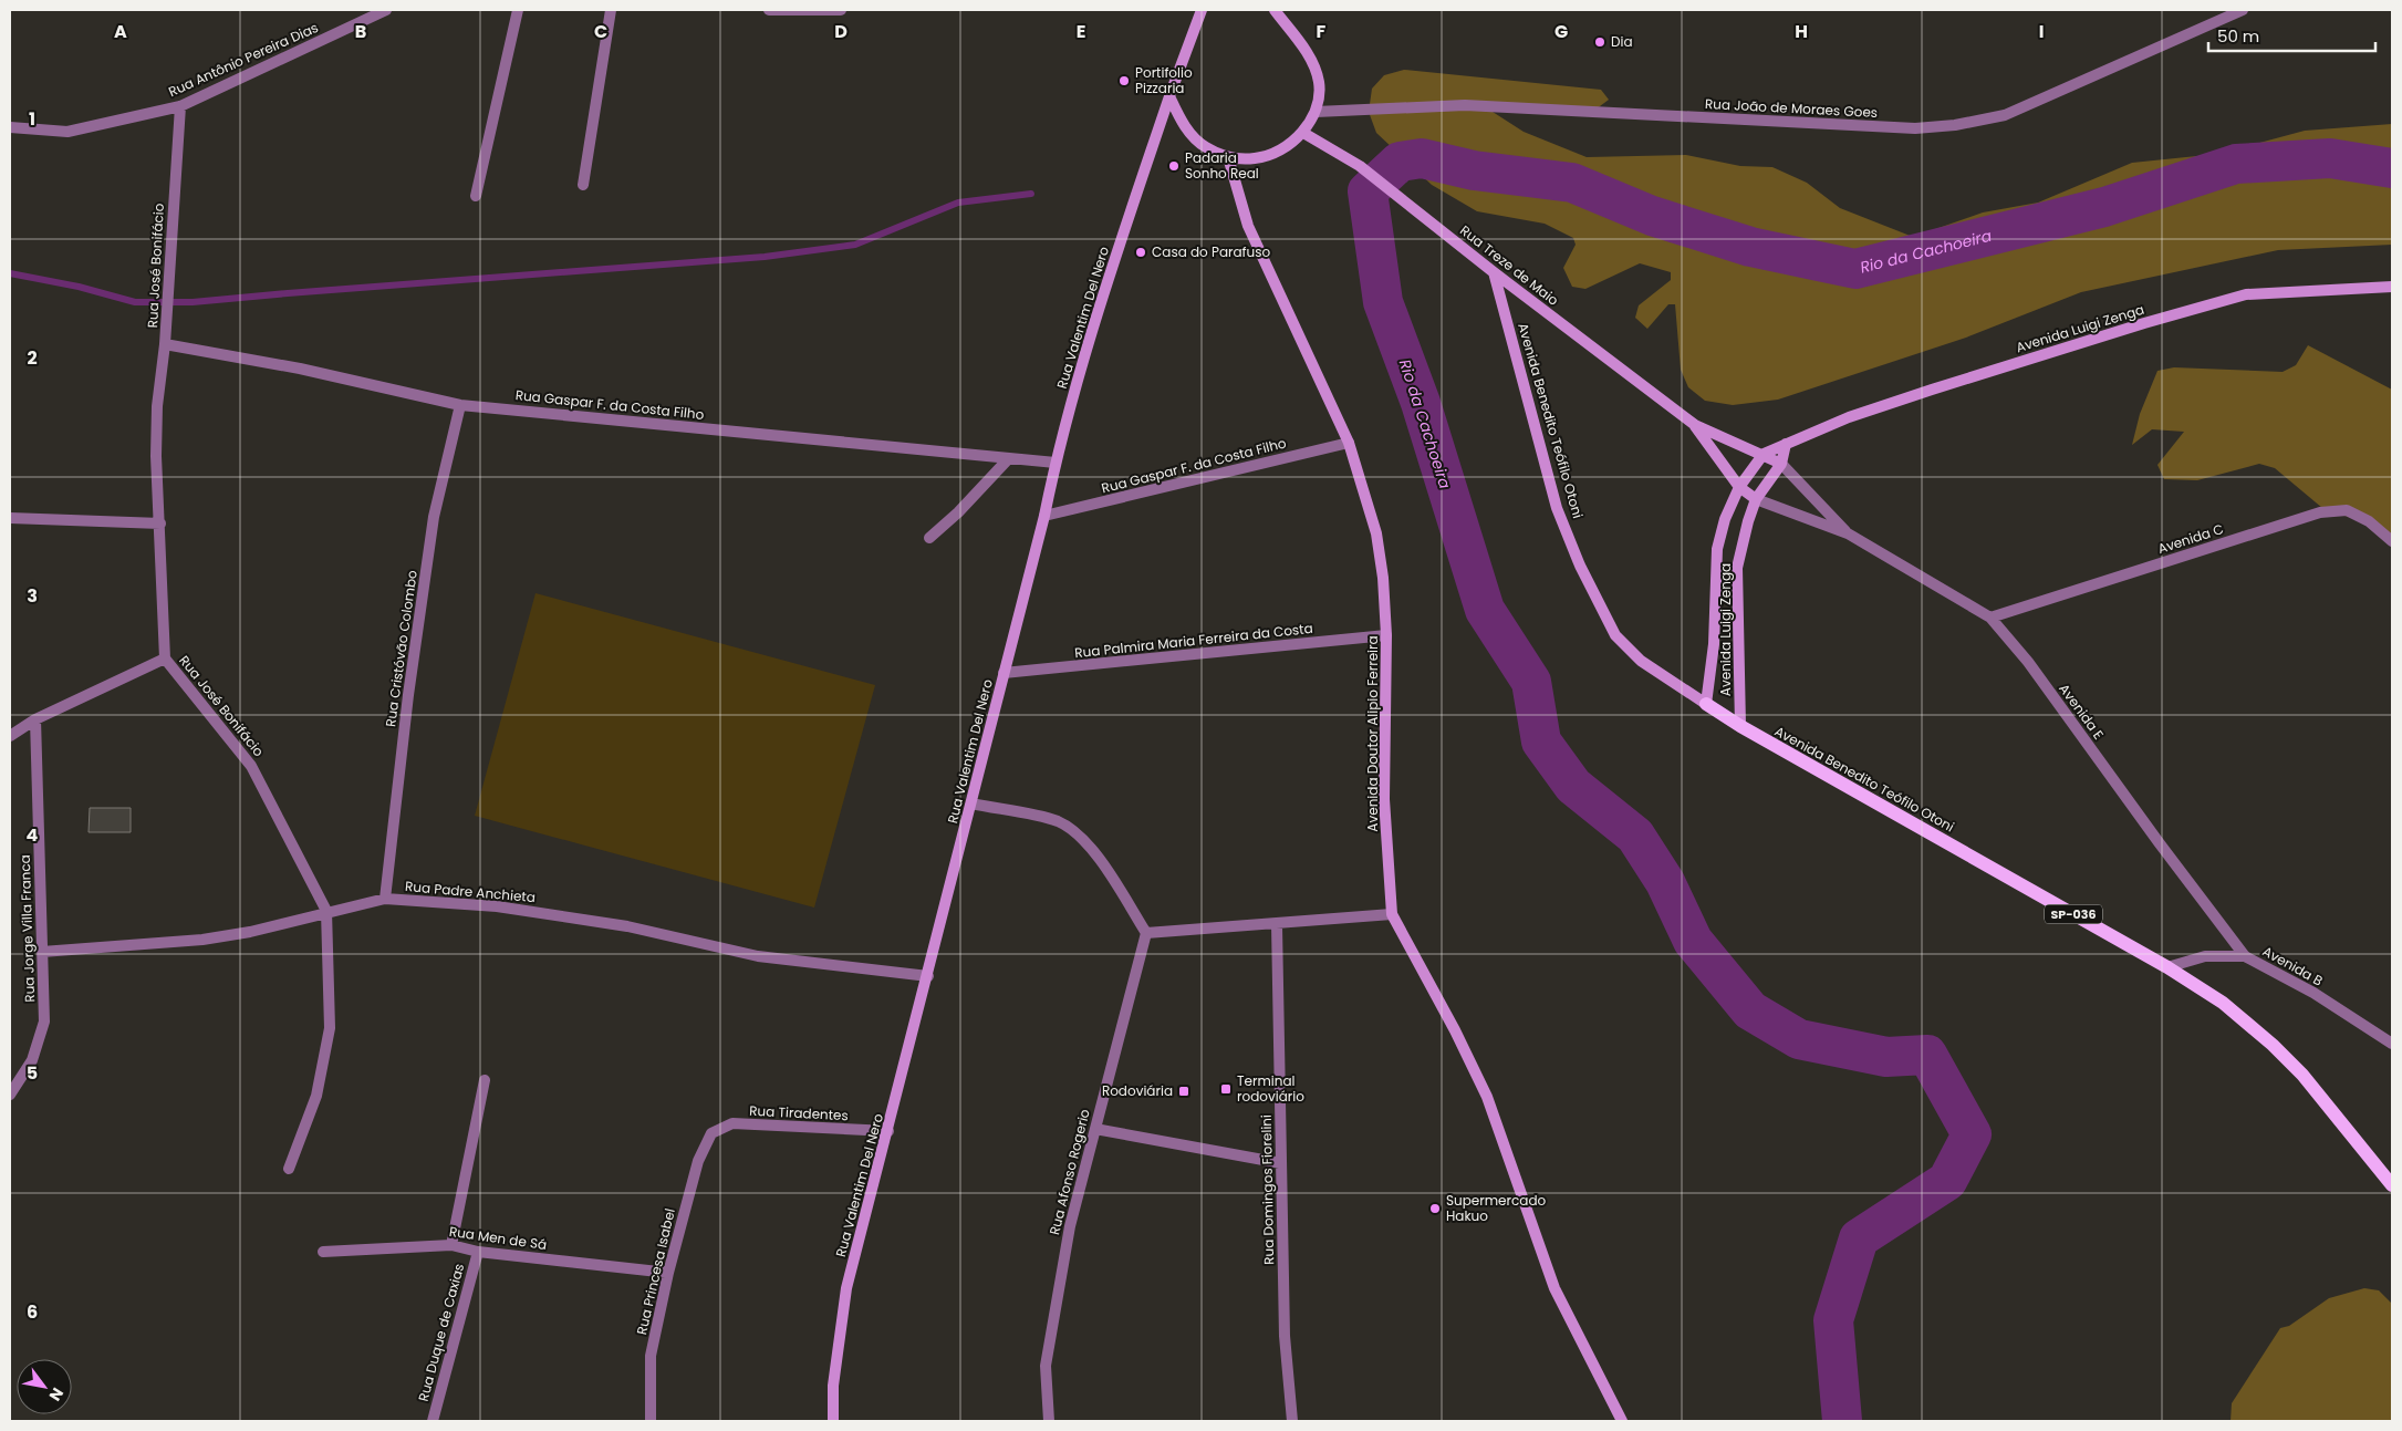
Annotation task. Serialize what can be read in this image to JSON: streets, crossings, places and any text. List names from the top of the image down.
{
  "streets": {
    "main road": [
      "Rua Treze de Maio",
      "Rua Valentim Del Nero",
      "Avenida Luigi Zenga",
      "Avenida Benedito Teófilo Otoni",
      "Avenida Doutor Alipio Ferreira",
      "SP-036"
    ],
    "street": [
      "Rua Antônio Pereira Dias",
      "Rua João de Moraes Goes",
      "Rua José Bonifácio",
      "Rua Gaspar F. da Costa Filho",
      "Avenida C",
      "Rua Palmira Maria Ferreira da Costa",
      "Rua Cristóvão Colombo",
      "Avenida E",
      "Rua Padre Anchieta",
      "Rua Jorge Villa Franca",
      "Avenida B",
      "Rua Tiradentes",
      "Rua Afonso Rogerio",
      "Rua Domingos Fiorelini",
      "Rua Men de Sá",
      "Rua Princesa Isabel",
      "Rua Duque de Caxias"
    ]
  },
  "crossings": [
    ["Rua Antônio Pereira Dias", "Rua José Bonifácio"],
    ["Rua José Bonifácio", "Rua Gaspar F. da Costa Filho"],
    ["Rua José Bonifácio", "Rua Padre Anchieta"],
    ["Rua Treze de Maio", "Avenida Luigi Zenga"],
    ["Rua Treze de Maio", "Avenida Benedito Teófilo Otoni"],
    ["Rua Treze de Maio", "Avenida E"],
    ["Rua Valentim Del Nero", "Rua Gaspar F. da Costa Filho"],
    ["Rua Valentim Del Nero", "Rua Palmira Maria Ferreira da Costa"],
    ["Rua Valentim Del Nero", "Rua Padre Anchieta"],
    ["Rua Valentim Del Nero", "Rua Tiradentes"],
    ["Avenida Luigi Zenga", "Avenida Benedito Teófilo Otoni"],
    ["Avenida Luigi Zenga", "Avenida E"],
    ["Rua Gaspar F. da Costa Filho", "Rua Cristóvão Colombo"],
    ["Rua Gaspar F. da Costa Filho", "Avenida Doutor Alipio Ferreira"],
    ["Avenida Benedito Teófilo Otoni", "Avenida B"],
    ["Avenida C", "Avenida E"],
    ["Rua Palmira Maria Ferreira da Costa", "Avenida Doutor Alipio Ferreira"],
    ["Rua Cristóvão Colombo", "Rua Padre Anchieta"],
    ["Avenida E", "Avenida B"],
    ["Rua Padre Anchieta", "Rua Jorge Villa Franca"],
    ["Rua Tiradentes", "Rua Princesa Isabel"],
    ["Rua Men de Sá", "Rua Princesa Isabel"],
    ["Rua Men de Sá", "Rua Duque de Caxias"]
  ],
  "water": ["Rio da Cachoeira"],
  "places": {
    "other": [
      "Dia",
      "Portifolio Pizzaria",
      "Padaria Sonho Real",
      "Casa do Parafuso",
      "Supermercado Hakuo"
    ],
    "transit": ["Terminal rodoviário", "Rodoviária"]
  },
  "scale_bar": "50 m",
  "north": "bottom right",
  "grid": {
    "columns": [
      "A",
      "B",
      "C",
      "D",
      "E",
      "F",
      "G",
      "H",
      "I"
    ],
    "rows": [
      "1",
      "2",
      "3",
      "4",
      "5",
      "6"
    ]
  }
}
